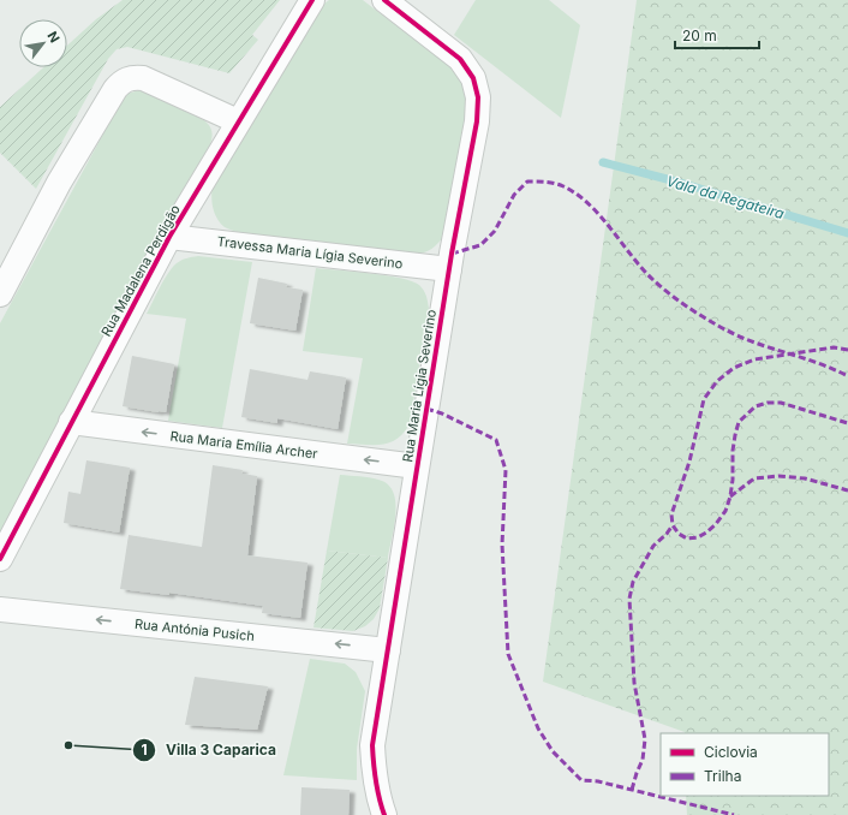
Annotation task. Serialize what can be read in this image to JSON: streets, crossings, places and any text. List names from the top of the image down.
{
  "streets": {
    "street": [
      "Travessa Maria Lígia Severino",
      "Rua Madalena Perdigão",
      "Rua Maria Lígia Severino",
      "Rua Maria Emília Archer",
      "Rua Antónia Pusich"
    ]
  },
  "crossings": [
    ["Travessa Maria Lígia Severino", "Rua Madalena Perdigão"],
    ["Travessa Maria Lígia Severino", "Rua Maria Lígia Severino"],
    ["Rua Madalena Perdigão", "Rua Maria Emília Archer"],
    ["Rua Maria Lígia Severino", "Rua Maria Emília Archer"],
    ["Rua Maria Lígia Severino", "Rua Antónia Pusich"]
  ],
  "one_way": ["Rua Maria Emília Archer", "Rua Antónia Pusich"],
  "water": ["Vala da Regateira"],
  "places": ["Villa 3 Caparica"],
  "legend": ["Ciclovia", "Trilha"],
  "scale_bar": "20 m",
  "north": "top right"
}
